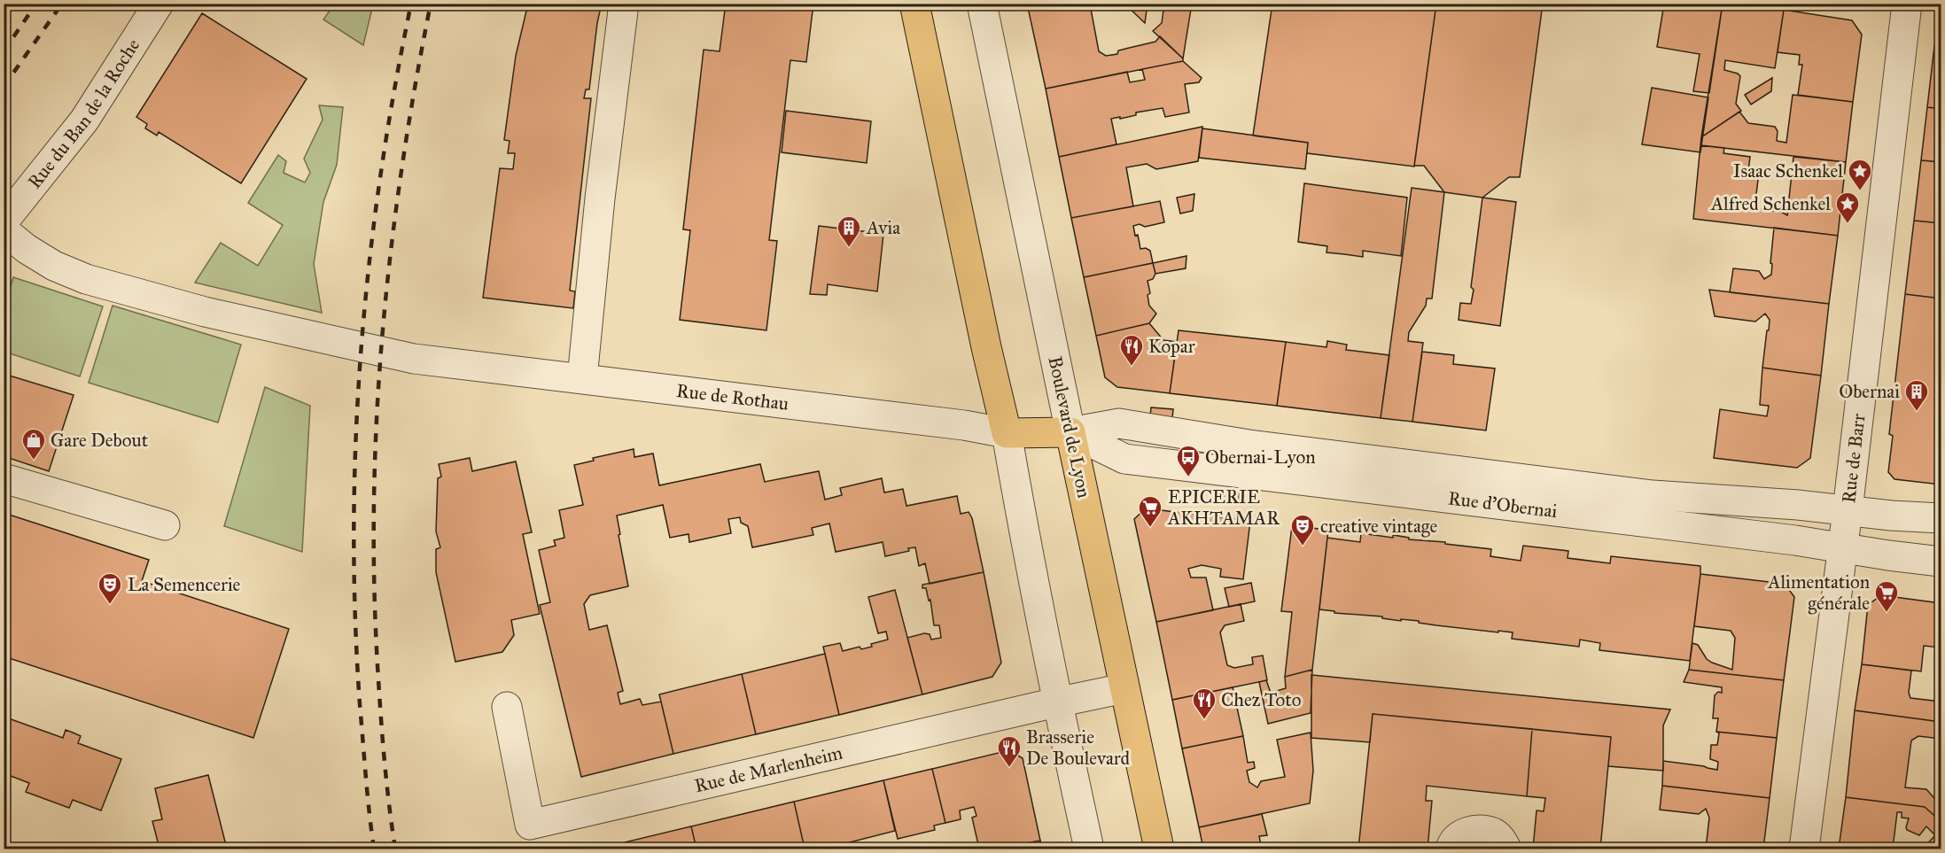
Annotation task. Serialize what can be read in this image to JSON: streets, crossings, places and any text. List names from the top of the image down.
{
  "streets": {
    "main road": ["Boulevard de Lyon", "Rue d'Obernai"],
    "street": [
      "Rue du Ban de la Roche",
      "Rue de Rothau",
      "Rue de Barr",
      "Rue de Marlenheim"
    ]
  },
  "crossings": [
    ["Rue de Rothau", "Rue d'Obernai"],
    ["Boulevard de Lyon", "Rue d'Obernai"],
    ["Boulevard de Lyon", "Rue de Marlenheim"],
    ["Rue de Barr", "Rue d'Obernai"]
  ],
  "places": {
    "place": ["Isaac Schenkel", "Alfred Schenkel"],
    "building": ["Avia", "Obernai"],
    "restaurant": ["Kopar", "Chez Toto", "Brasserie De Boulevard"],
    "shop": ["Gare Debout"],
    "bus stop": ["Obernai-Lyon"],
    "supermarket": ["EPICERIE AKHTAMAR", "Alimentation générale"],
    "theatre": ["creative vintage", "La Semencerie"]
  }
}
